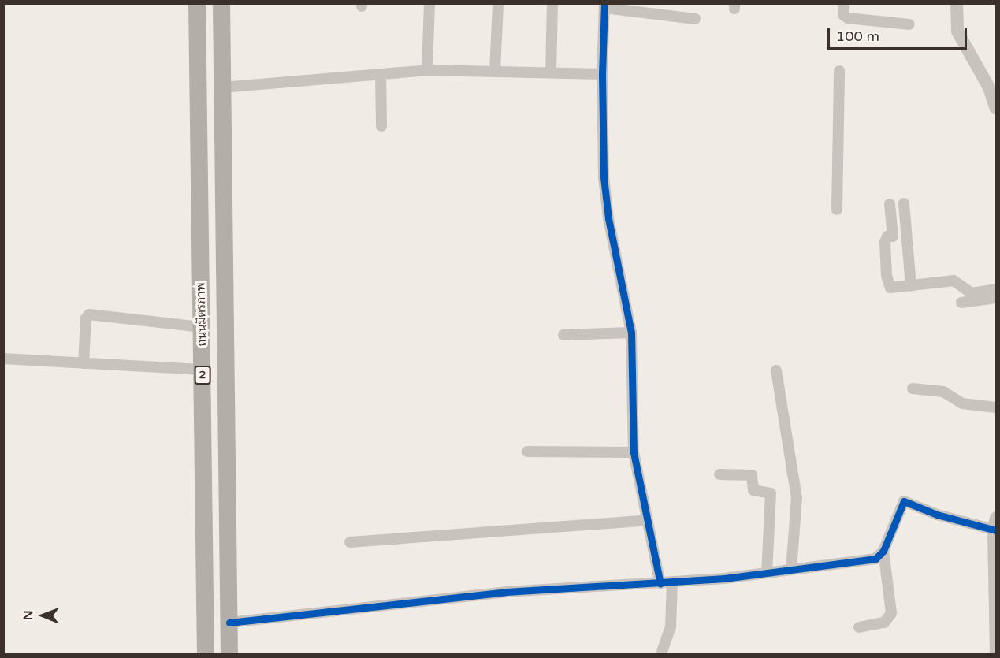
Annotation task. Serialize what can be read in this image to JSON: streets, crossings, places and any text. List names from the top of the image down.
{
  "streets": {
    "highway": ["ถนนมิตรภาพ", "2"]
  },
  "scale_bar": "100 m",
  "north": "left"
}
